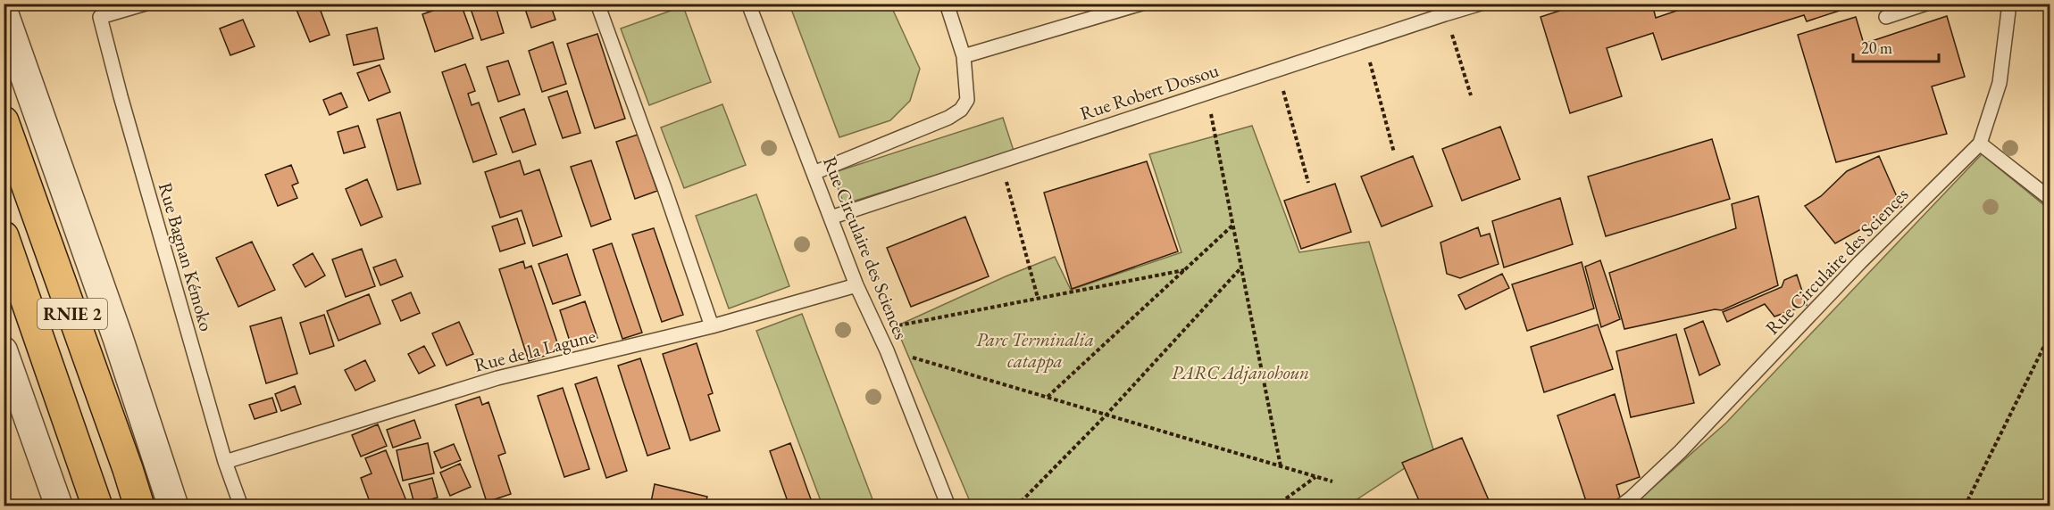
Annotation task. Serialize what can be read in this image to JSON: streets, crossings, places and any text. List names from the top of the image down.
{
  "streets": {
    "highway": ["RNIE 2"],
    "lane": [
      "Rue Robert Dossou",
      "Rue Circulaire des Sciences",
      "Rue Bagnan Kémoko",
      "Rue de la Lagune"
    ]
  },
  "crossings": [
    ["Rue Robert Dossou", "Rue Circulaire des Sciences"],
    ["Rue Circulaire des Sciences", "Rue de la Lagune"],
    ["Rue Bagnan Kémoko", "Rue de la Lagune"]
  ],
  "parks": ["Parc Terminalia catappa", "PARC Adjanohoun"],
  "scale_bar": "20 m"
}
